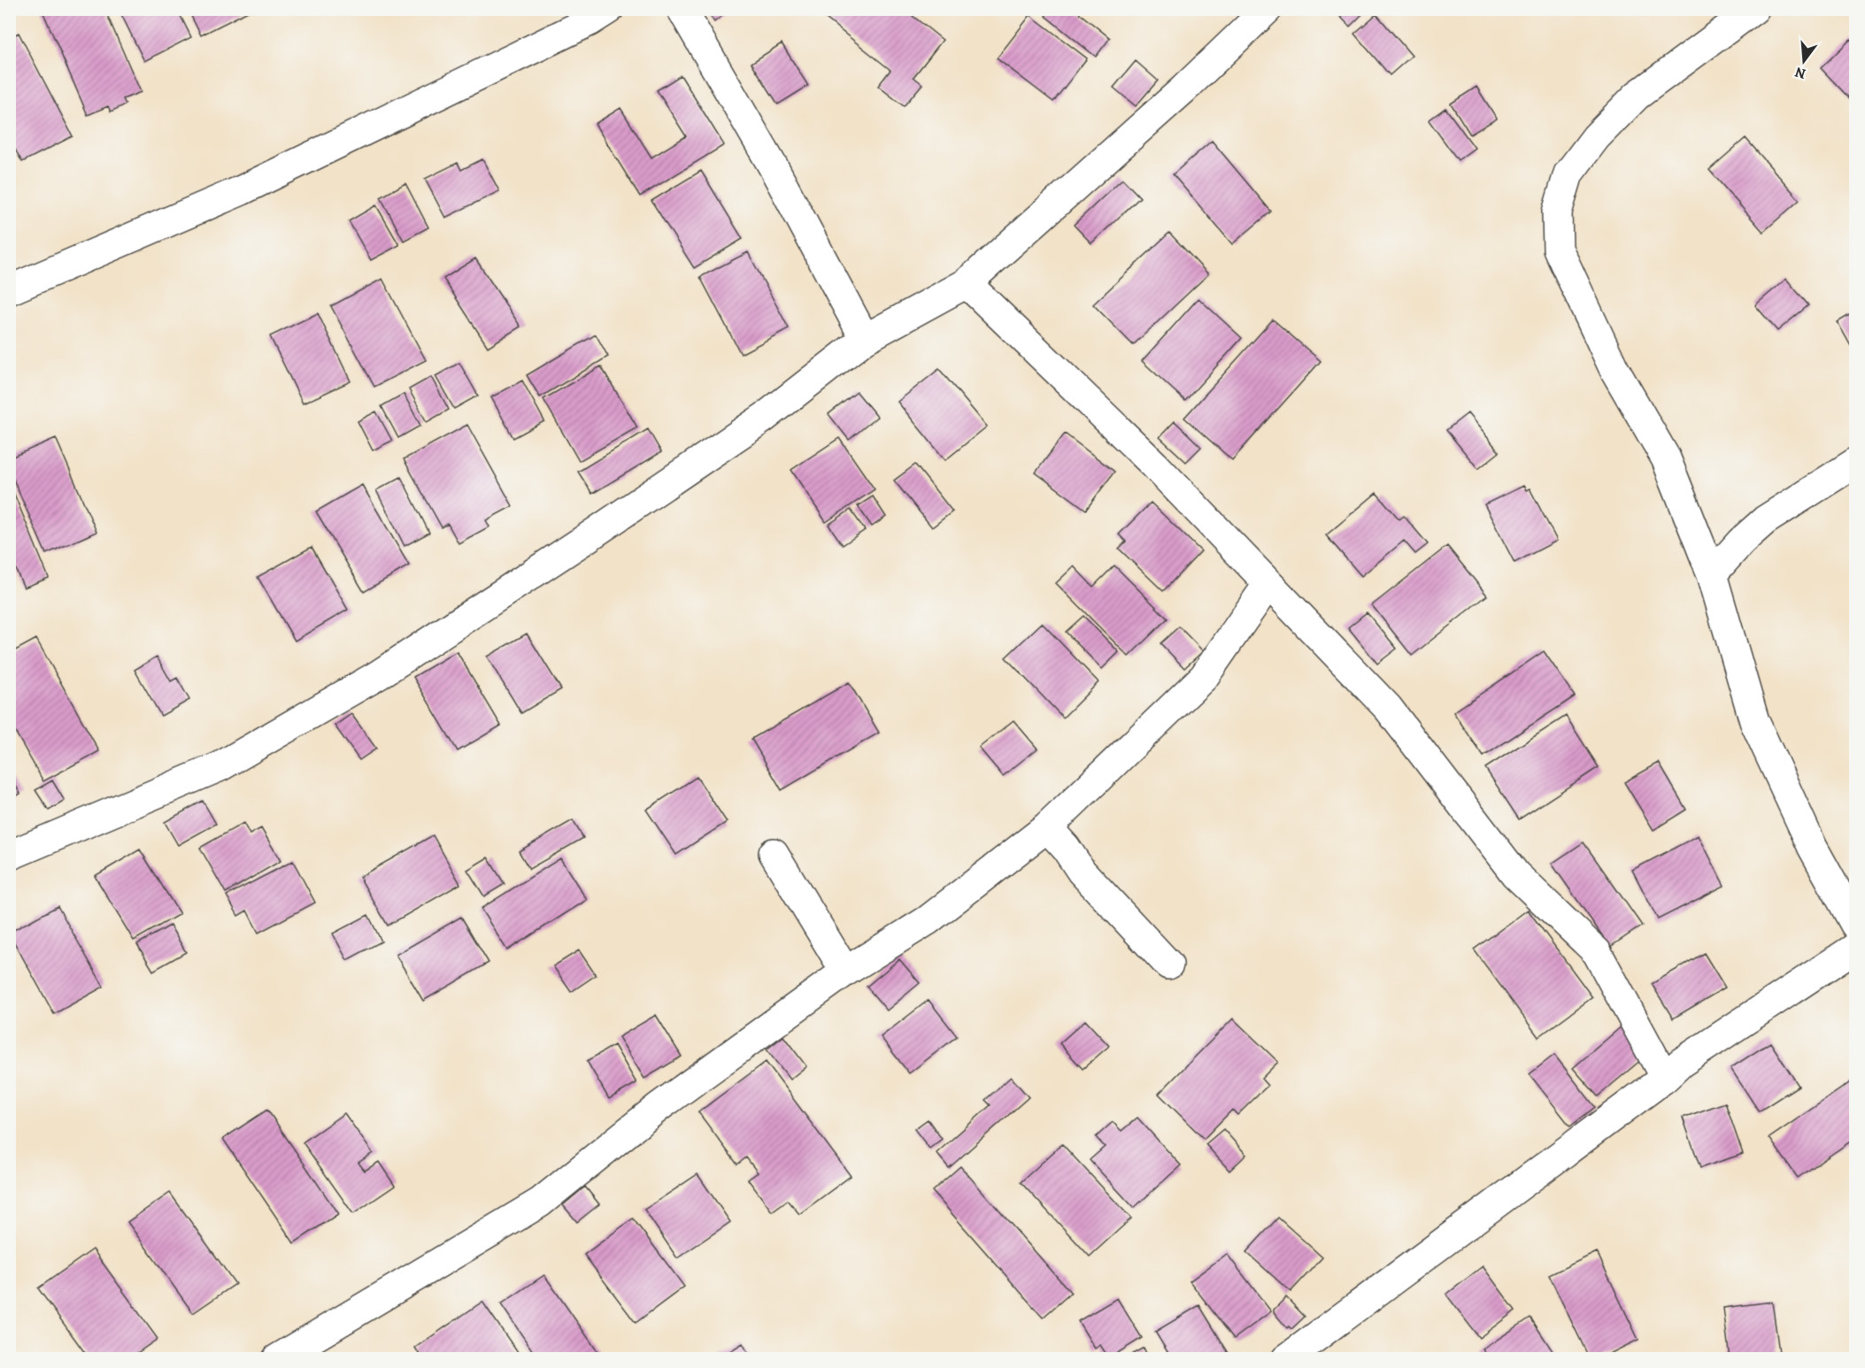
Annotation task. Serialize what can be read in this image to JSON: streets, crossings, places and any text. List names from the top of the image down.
{
  "north": "bottom"
}
